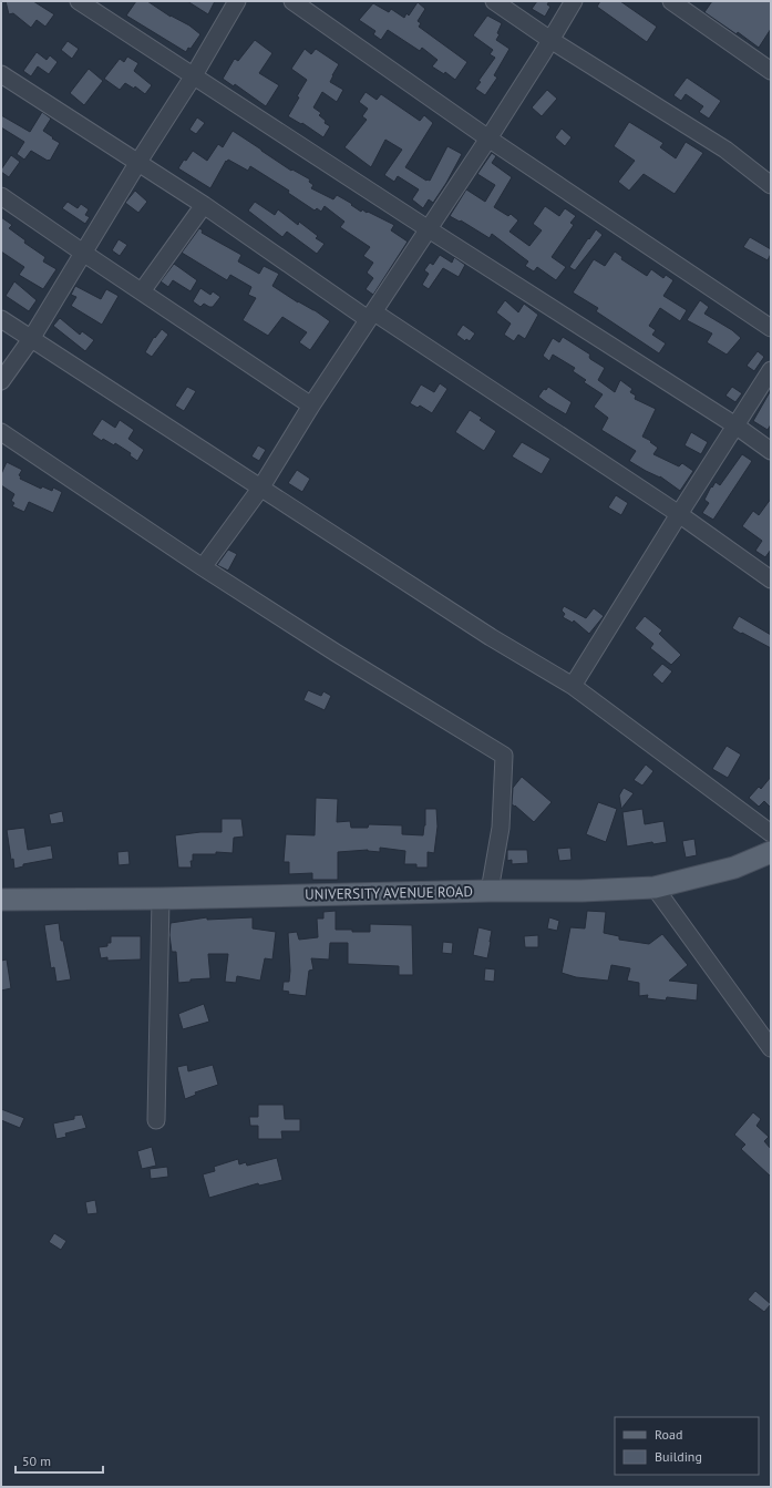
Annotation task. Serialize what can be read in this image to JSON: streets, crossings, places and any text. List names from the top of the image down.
{
  "streets": {
    "main road": ["UNIVERSITY AVENUE ROAD"]
  },
  "legend": ["Road", "Building"],
  "scale_bar": "50 m"
}
